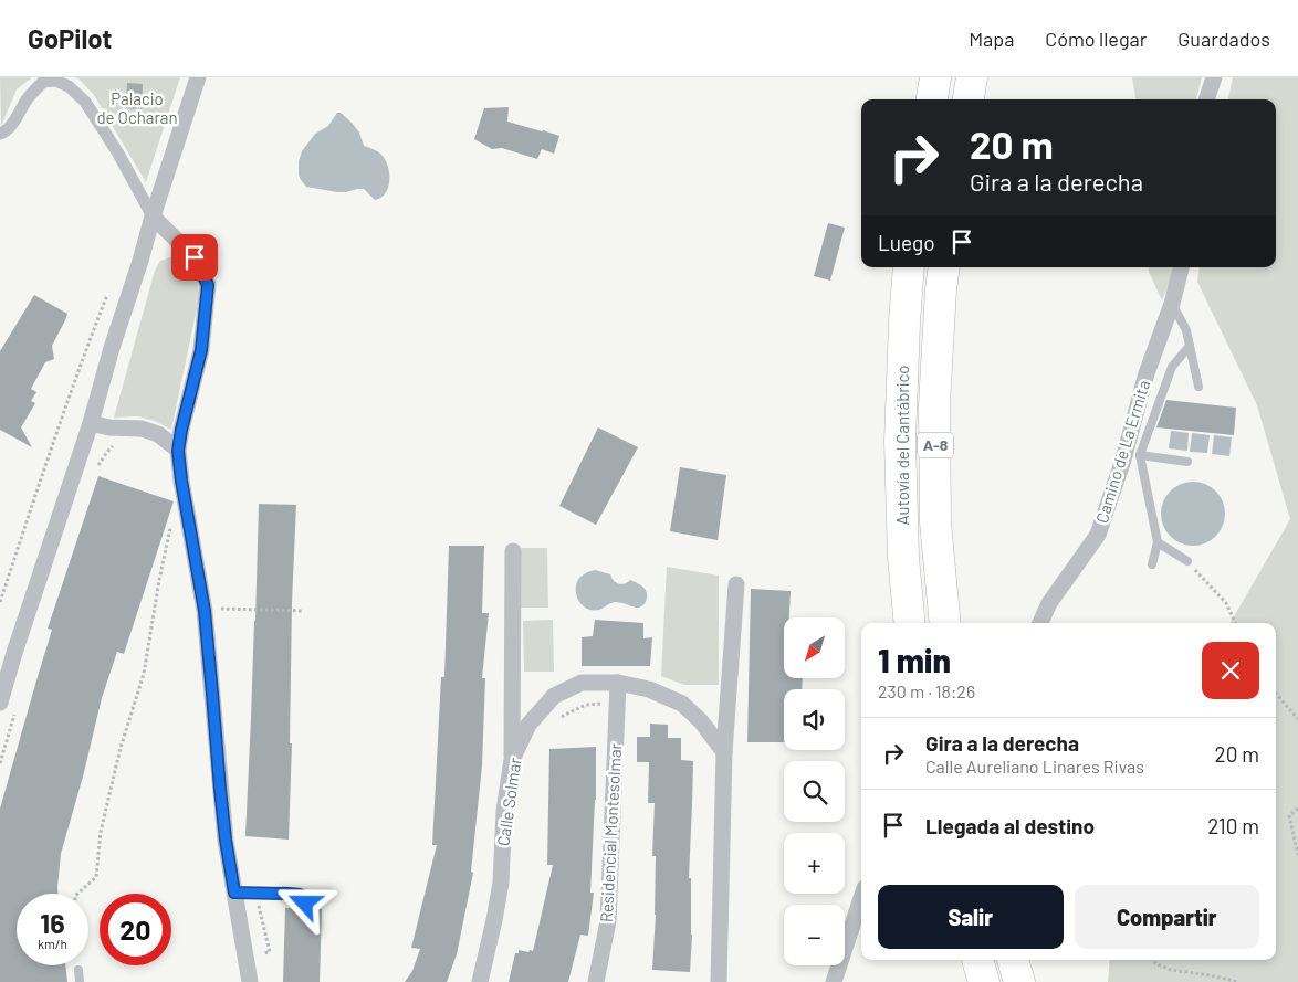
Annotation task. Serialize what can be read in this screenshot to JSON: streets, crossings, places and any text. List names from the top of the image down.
{
  "streets": {
    "highway": ["Autovía del Cantábrico", "A-8"],
    "street": ["Camino de La Ermita", "Calle Solmar", "Residencial Montesolmar"]
  },
  "crossings": [
    ["Calle Solmar", "Residencial Montesolmar"]
  ],
  "parks": ["Palacio de Ocharan"],
  "north": "bottom left",
  "page": {
    "header": "GoPilot",
    "nav": ["Mapa", "Cómo llegar", "Guardados"],
    "turn": ["20 m", "Gira a la derecha"],
    "then": "Luego",
    "map_buttons": ["+", "−"],
    "heading": ["1 min", "230 m · 18:26"],
    "list": [
      {
        "name": "Gira a la derecha",
        "note": "Calle Aureliano Linares Rivas",
        "value": "20 m"
      },
      {
        "name": "Llegada al destino",
        "value": "210 m"
      }
    ],
    "buttons": ["Salir", "Compartir"],
    "speed": "16 km/h",
    "limit": "20"
  }
}
